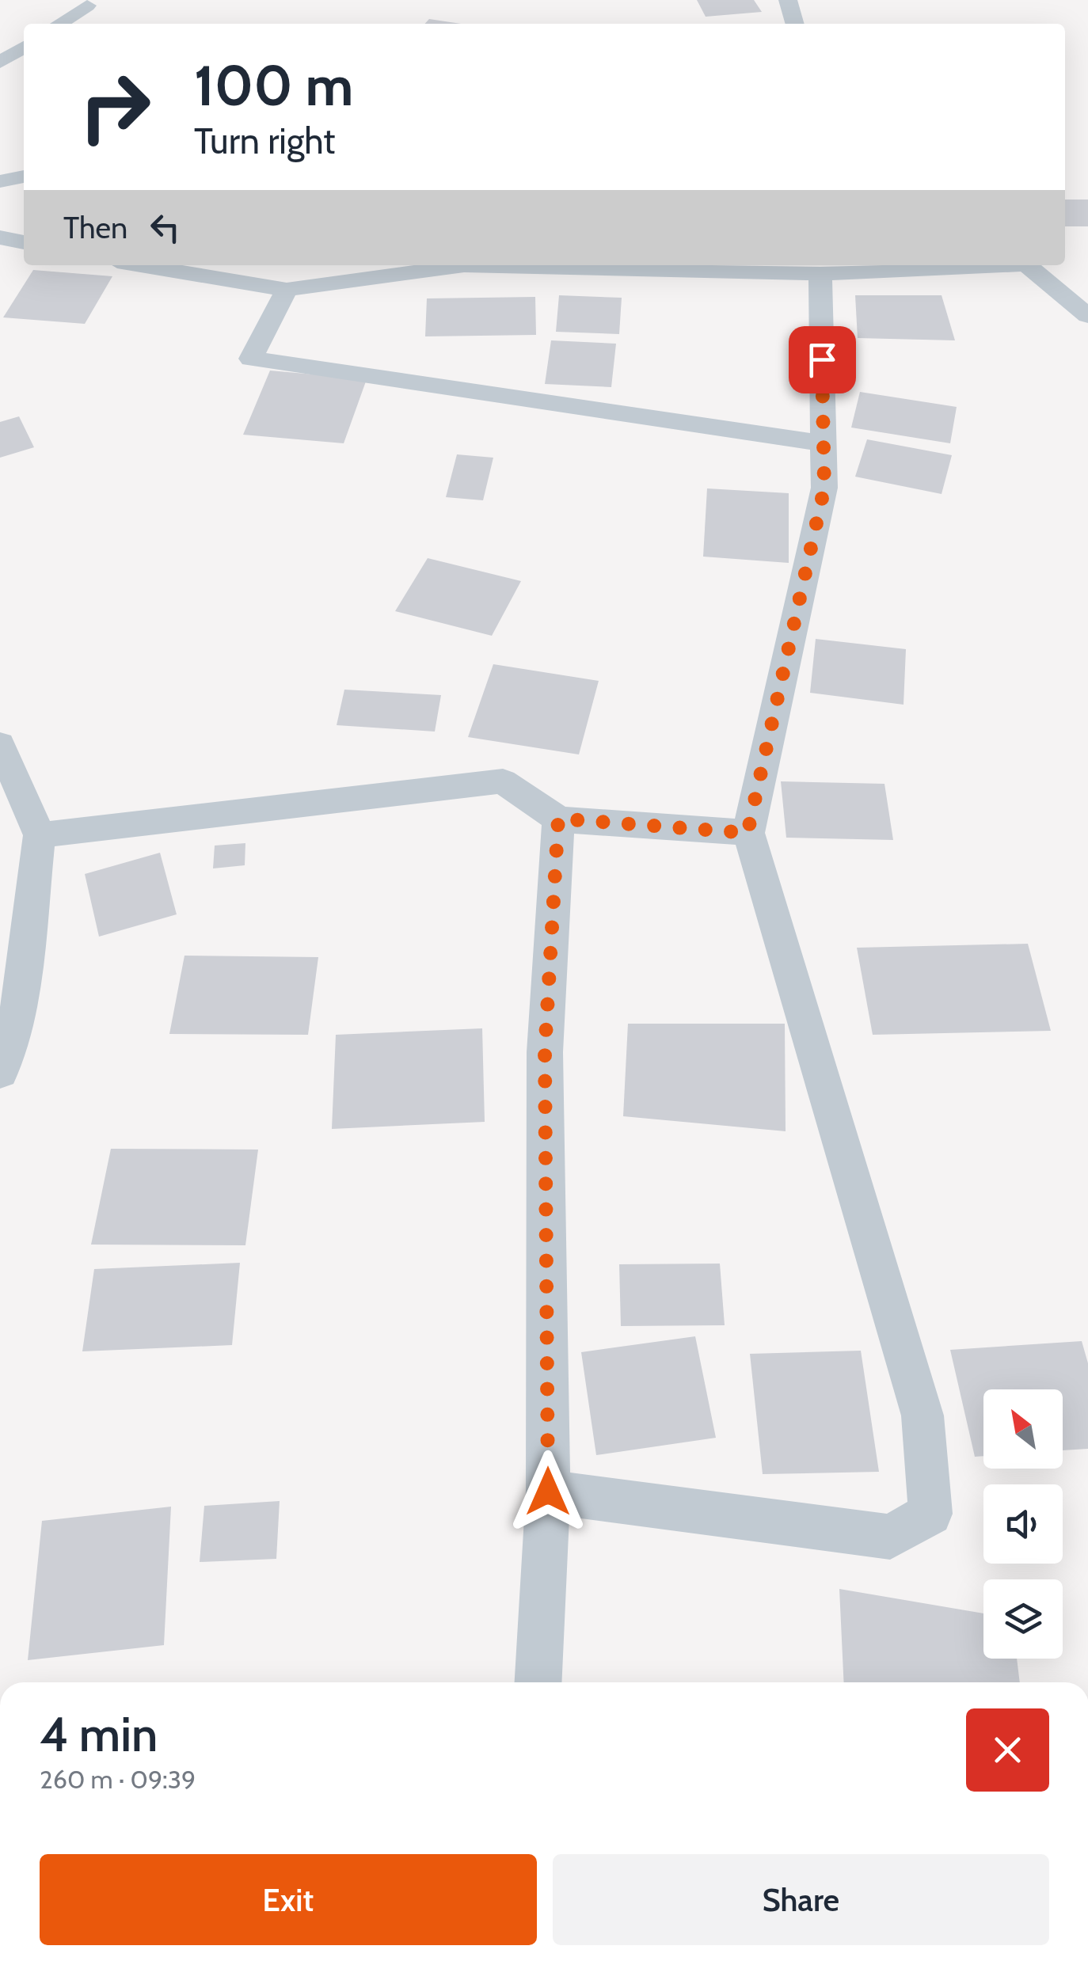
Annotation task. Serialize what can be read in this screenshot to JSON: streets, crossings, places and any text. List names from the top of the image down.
{
  "north": "top left",
  "page": {
    "turn": ["100 m", "Turn right"],
    "then": "Then",
    "heading": ["4 min", "260 m · 09:39"],
    "buttons": ["Exit", "Share"]
  }
}
